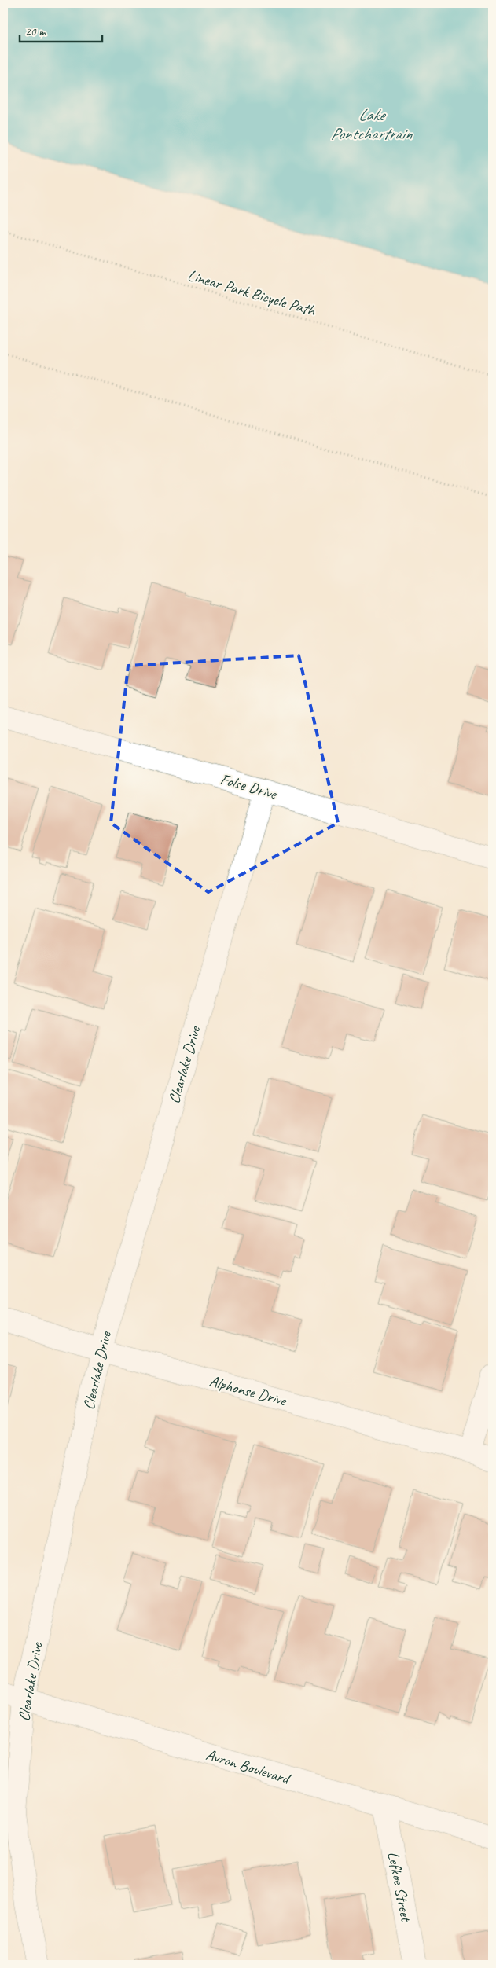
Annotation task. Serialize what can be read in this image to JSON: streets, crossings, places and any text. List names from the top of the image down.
{
  "streets": {
    "street": [
      "Folse Drive",
      "Clearlake Drive",
      "Alphonse Drive",
      "Avron Boulevard",
      "Lefkoe Street"
    ],
    "path": ["Linear Park Bicycle Path"]
  },
  "crossings": [
    ["Folse Drive", "Clearlake Drive"],
    ["Clearlake Drive", "Alphonse Drive"],
    ["Clearlake Drive", "Avron Boulevard"],
    ["Avron Boulevard", "Lefkoe Street"]
  ],
  "water": ["Lake Pontchartrain"],
  "scale_bar": "20 m"
}
